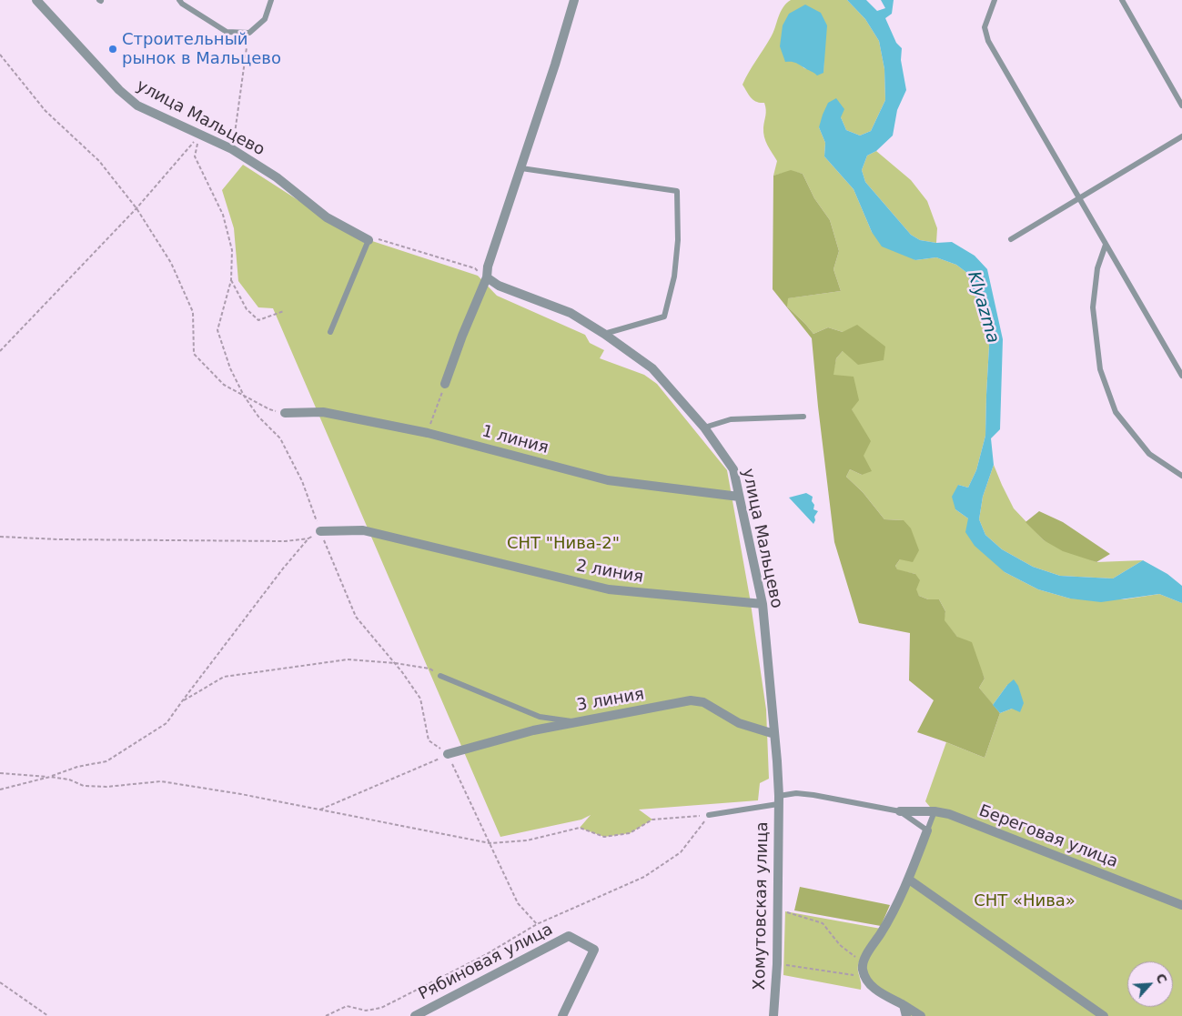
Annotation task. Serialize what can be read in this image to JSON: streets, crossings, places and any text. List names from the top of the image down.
{
  "streets": {
    "street": [
      "улица Мальцево",
      "1 линия",
      "2 линия",
      "3 линия",
      "Береговая улица",
      "Хомутовская улица",
      "Рябиновая улица"
    ]
  },
  "crossings": [
    ["улица Мальцево", "1 линия"],
    ["улица Мальцево", "2 линия"],
    ["улица Мальцево", "3 линия"],
    ["улица Мальцево", "Хомутовская улица"]
  ],
  "water": ["Klyazma"],
  "parks": ["СНТ \"Нива-2\"", "СНТ «Нива»"],
  "places": ["Строительный рынок в Мальцево"],
  "north": "top right"
}
